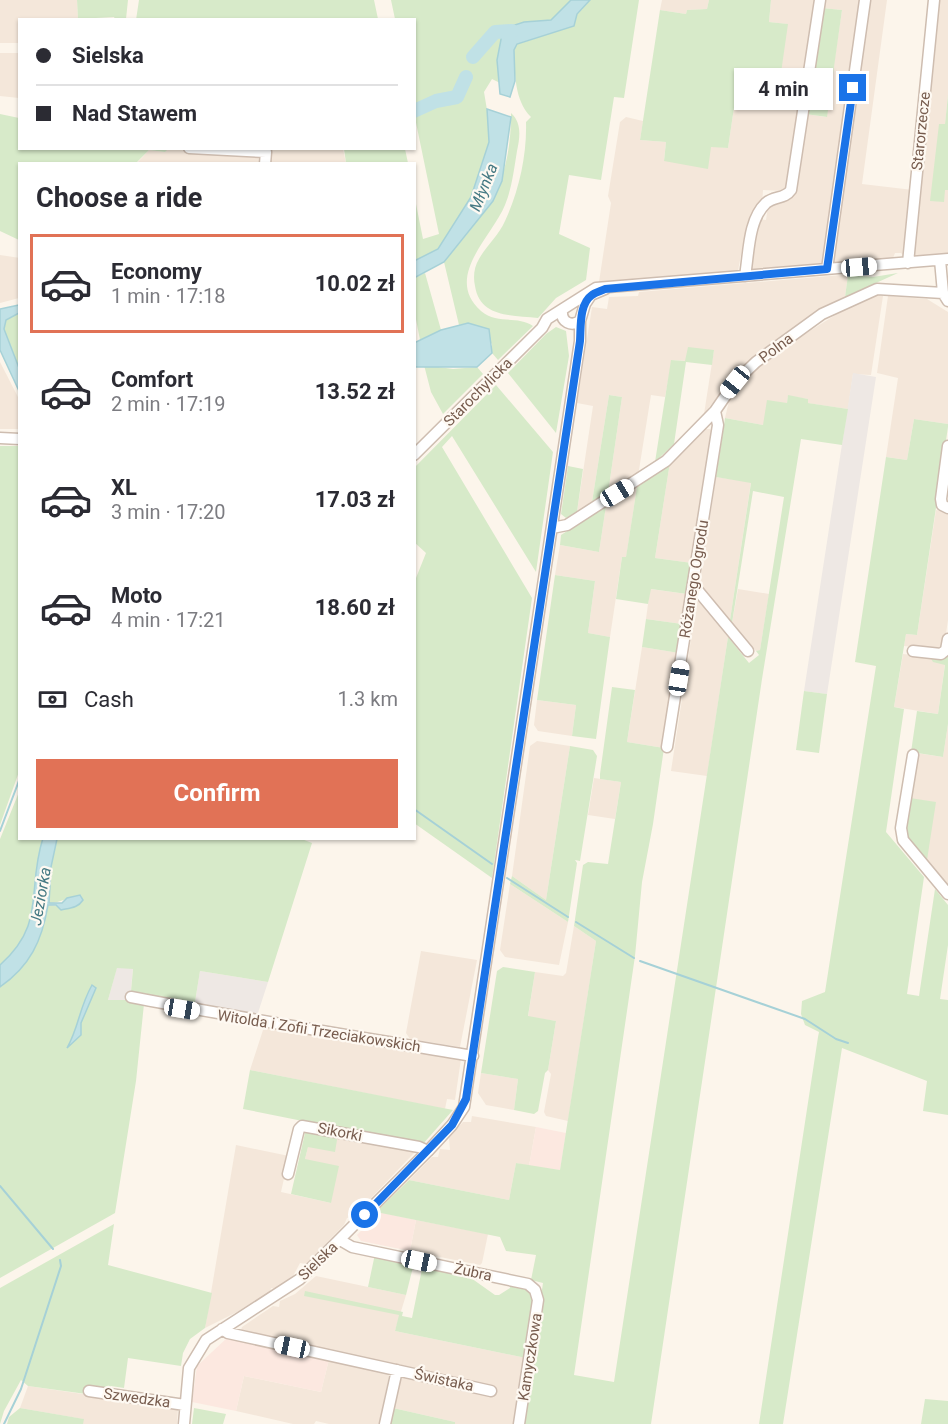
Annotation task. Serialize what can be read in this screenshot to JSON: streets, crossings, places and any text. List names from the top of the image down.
{
  "streets": {
    "street": [
      "Starorzecze",
      "Polna",
      "Starochylicka",
      "Różanego Ogrodu",
      "Witolda i Zofii Trzeciakowskich",
      "Sikorki",
      "Sielska",
      "Żubra",
      "Kamyczkowa",
      "Świstaka",
      "Szwedzka"
    ]
  },
  "crossings": [
    ["Starorzecze", "Starochylicka"],
    ["Polna", "Różanego Ogrodu"],
    ["Polna", "Sielska"],
    ["Starochylicka", "Sielska"],
    ["Witolda i Zofii Trzeciakowskich", "Sielska"],
    ["Sikorki", "Sielska"],
    ["Sielska", "Żubra"],
    ["Sielska", "Świstaka"],
    ["Sielska", "Szwedzka"],
    ["Żubra", "Kamyczkowa"]
  ],
  "water": ["Młynka", "Jeziorka"],
  "page": {
    "banner": ["Sielska", "Nad Stawem"],
    "bubble": "4 min",
    "heading": "Choose a ride",
    "list": [
      {
        "name": "Economy",
        "note": "1 min · 17:18",
        "value": "10.02 zł"
      },
      {
        "name": "Comfort",
        "note": "2 min · 17:19",
        "value": "13.52 zł"
      },
      {
        "name": "XL",
        "note": "3 min · 17:20",
        "value": "17.03 zł"
      },
      {
        "name": "Moto",
        "note": "4 min · 17:21",
        "value": "18.60 zł"
      }
    ],
    "pay": ["Cash", "1.3 km"],
    "buttons": "Confirm"
  }
}
